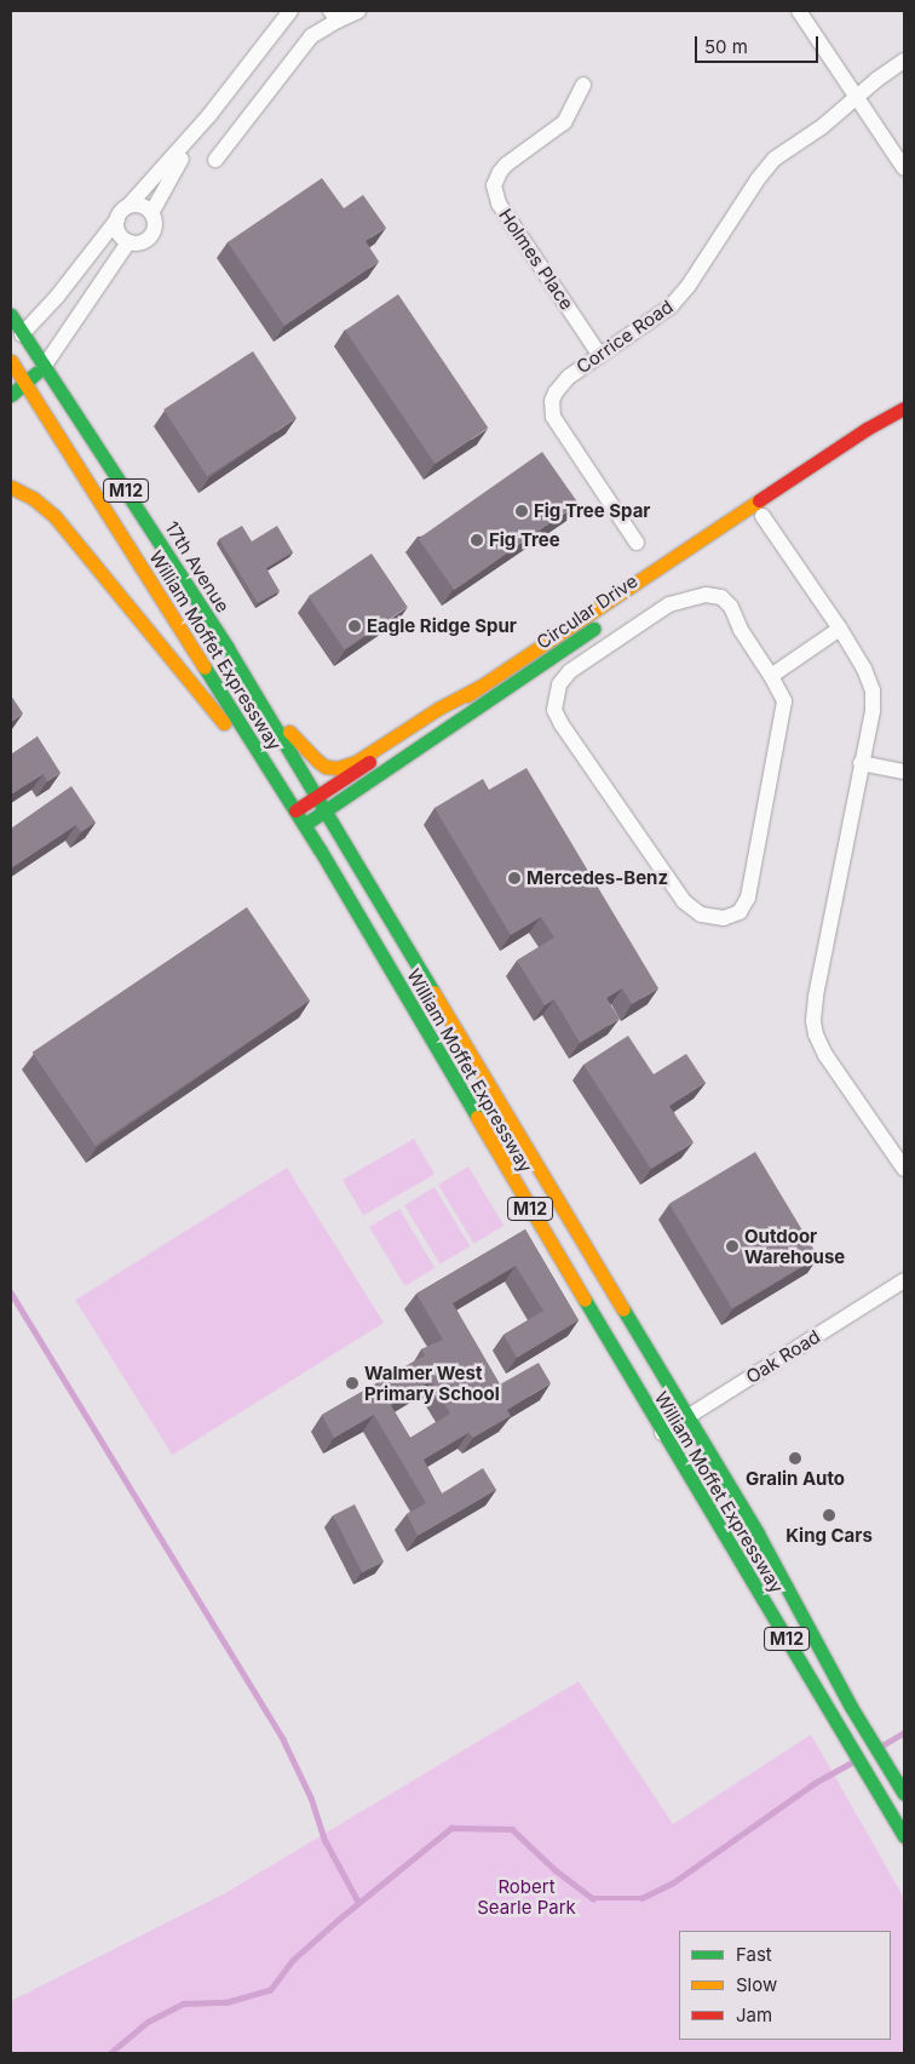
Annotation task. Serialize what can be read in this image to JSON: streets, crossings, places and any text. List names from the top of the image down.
{
  "streets": {
    "main road": [
      "M12",
      "17th Avenue",
      "Circular Drive",
      "William Moffet Expressway"
    ],
    "street": ["Holmes Place", "Corrice Road", "Oak Road"]
  },
  "crossings": [
    ["Holmes Place", "Corrice Road"],
    ["17th Avenue", "Circular Drive"],
    ["17th Avenue", "William Moffet Expressway"],
    ["Circular Drive", "William Moffet Expressway"],
    ["William Moffet Expressway", "Oak Road"]
  ],
  "parks": ["Robert Searle Park"],
  "places": [
    "Fig Tree Spar",
    "Fig Tree",
    "Eagle Ridge Spur",
    "Mercedes-Benz",
    "Outdoor Warehouse",
    "Walmer West Primary School",
    "Gralin Auto",
    "King Cars"
  ],
  "legend": ["Fast", "Slow", "Jam"],
  "scale_bar": "50 m"
}
